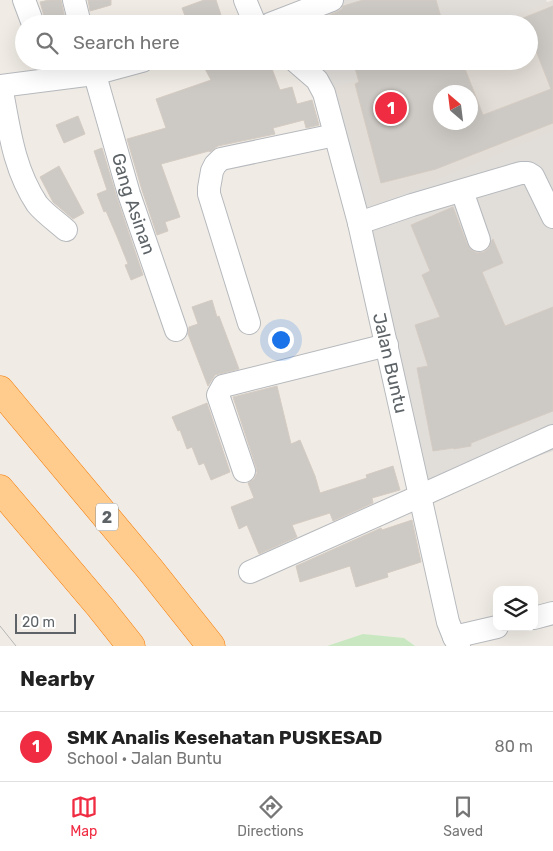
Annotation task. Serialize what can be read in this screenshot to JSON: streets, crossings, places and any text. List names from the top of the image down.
{
  "streets": {
    "highway": ["2"],
    "street": ["Gang Asinan", "Jalan Buntu"]
  },
  "scale_bar": "20 m",
  "north": "top left",
  "page": {
    "search": "Search here",
    "pins": "1",
    "scale": "20 m",
    "heading": "Nearby",
    "list": [
      {
        "mark": "1",
        "name": "SMK Analis Kesehatan PUSKESAD",
        "note": "School · Jalan Buntu",
        "value": "80 m"
      }
    ],
    "nav": ["Map", "Directions", "Saved"]
  }
}
